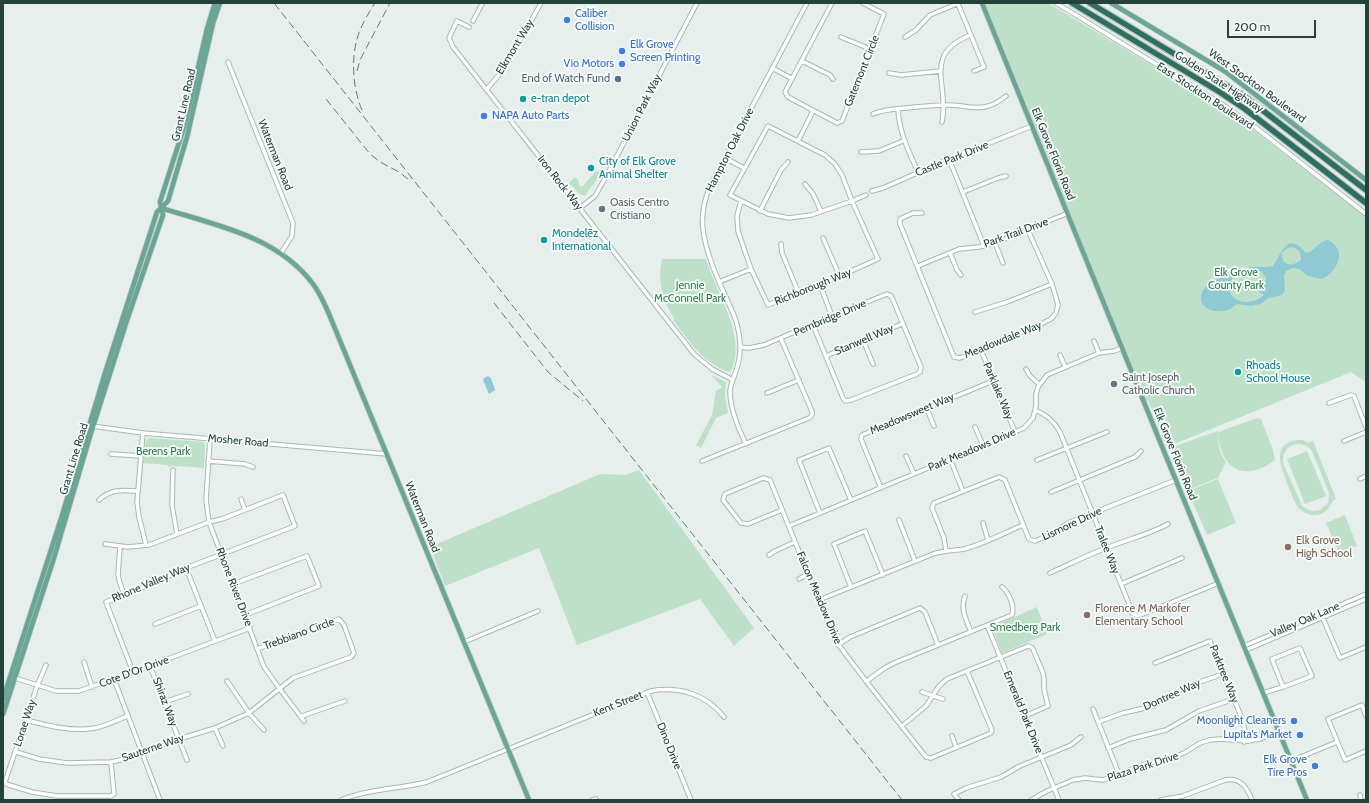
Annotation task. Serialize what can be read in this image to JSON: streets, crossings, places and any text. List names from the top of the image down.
{
  "streets": {
    "highway": ["Golden State Highway"],
    "main road": [
      "West Stockton Boulevard",
      "Grant Line Road",
      "Elk Grove Florin Road",
      "Waterman Road"
    ],
    "street": [
      "Elkmont Way",
      "Gatemont Circle",
      "East Stockton Boulevard",
      "Union Park Way",
      "Hampton Oak Drive",
      "Castle Park Drive",
      "Iron Rock Way",
      "Park Trail Drive",
      "Richborough Way",
      "Pembridge Drive",
      "Stanwell Way",
      "Meadowdale Way",
      "Parklake Way",
      "Meadowsweet Way",
      "Mosher Road",
      "Park Meadows Drive",
      "Lismore Drive",
      "Tralee Way",
      "Rhone Valley Way",
      "Rhone River Drive",
      "Falcon Meadow Drive",
      "Valley Oak Lane",
      "Trebbiano Circle",
      "Cote D'Or Drive",
      "Parktree Way",
      "Dontree Way",
      "Shiraz Way",
      "Kent Street",
      "Emerald Park Drive",
      "Lorae Way",
      "Dino Drive",
      "Sauterne Way",
      "Plaza Park Drive"
    ]
  },
  "crossings": [
    ["Elkmont Way", "Iron Rock Way"],
    ["Grant Line Road", "Waterman Road"],
    ["Grant Line Road", "Mosher Road"],
    ["Grant Line Road", "Cote D'Or Drive"],
    ["Union Park Way", "Iron Rock Way"],
    ["Hampton Oak Drive", "Iron Rock Way"],
    ["Hampton Oak Drive", "Pembridge Drive"],
    ["Elk Grove Florin Road", "Castle Park Drive"],
    ["Elk Grove Florin Road", "Park Trail Drive"],
    ["Elk Grove Florin Road", "Lismore Drive"],
    ["Elk Grove Florin Road", "Tralee Way"],
    ["Elk Grove Florin Road", "Valley Oak Lane"],
    ["Elk Grove Florin Road", "Plaza Park Drive"],
    ["Waterman Road", "Mosher Road"],
    ["Waterman Road", "Kent Street"],
    ["Park Trail Drive", "Meadowdale Way"],
    ["Pembridge Drive", "Stanwell Way"],
    ["Meadowdale Way", "Parklake Way"],
    ["Parklake Way", "Meadowsweet Way"],
    ["Parklake Way", "Park Meadows Drive"],
    ["Meadowsweet Way", "Park Meadows Drive"],
    ["Mosher Road", "Rhone River Drive"],
    ["Park Meadows Drive", "Tralee Way"],
    ["Park Meadows Drive", "Falcon Meadow Drive"],
    ["Lismore Drive", "Tralee Way"],
    ["Rhone Valley Way", "Rhone River Drive"],
    ["Rhone Valley Way", "Cote D'Or Drive"],
    ["Rhone River Drive", "Trebbiano Circle"],
    ["Rhone River Drive", "Cote D'Or Drive"],
    ["Rhone River Drive", "Sauterne Way"],
    ["Trebbiano Circle", "Sauterne Way"],
    ["Cote D'Or Drive", "Shiraz Way"],
    ["Cote D'Or Drive", "Lorae Way"],
    ["Parktree Way", "Dontree Way"],
    ["Parktree Way", "Plaza Park Drive"],
    ["Shiraz Way", "Sauterne Way"],
    ["Kent Street", "Dino Drive"],
    ["Emerald Park Drive", "Plaza Park Drive"],
    ["Lorae Way", "Sauterne Way"]
  ],
  "parks": [
    "Elk Grove County Park",
    "Jennie McConnell Park",
    "Berens Park",
    "Smedberg Park"
  ],
  "places": [
    "Caliber Collision",
    "Elk Grove Screen Printing",
    "Vio Motors",
    "End of Watch Fund",
    "e-tran depot",
    "NAPA Auto Parts",
    "City of Elk Grove Animal Shelter",
    "Oasis Centro Cristiano",
    "Mondelēz International",
    "Rhoads School House",
    "Saint Joseph Catholic Church",
    "Elk Grove High School",
    "Florence M Markofer Elementary School",
    "Moonlight Cleaners",
    "Lupita's Market",
    "Elk Grove Tire Pros"
  ],
  "scale_bar": "200 m"
}
